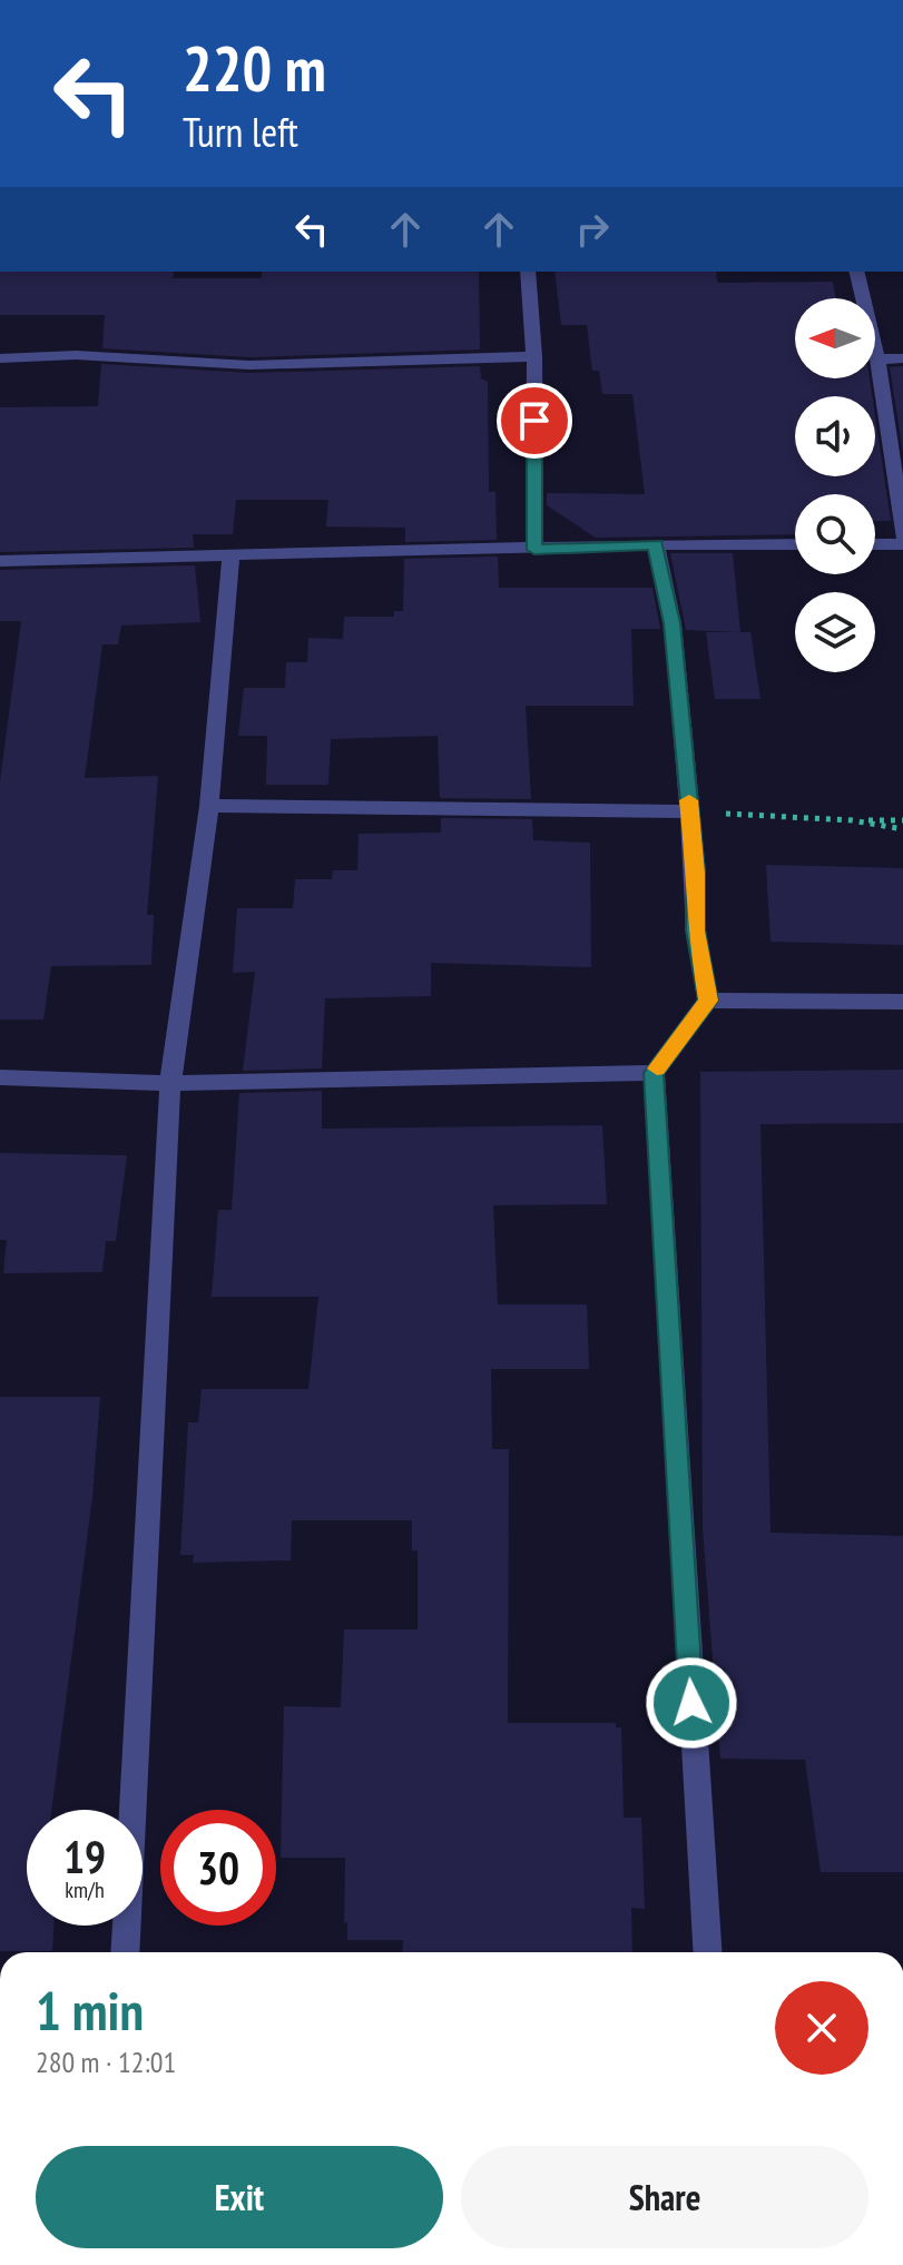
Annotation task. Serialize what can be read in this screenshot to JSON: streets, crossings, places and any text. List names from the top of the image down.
{
  "north": "left",
  "page": {
    "turn": ["220 m", "Turn left"],
    "speed": "19 km/h",
    "limit": "30",
    "heading": ["1 min", "280 m · 12:01"],
    "buttons": ["Exit", "Share"]
  }
}
